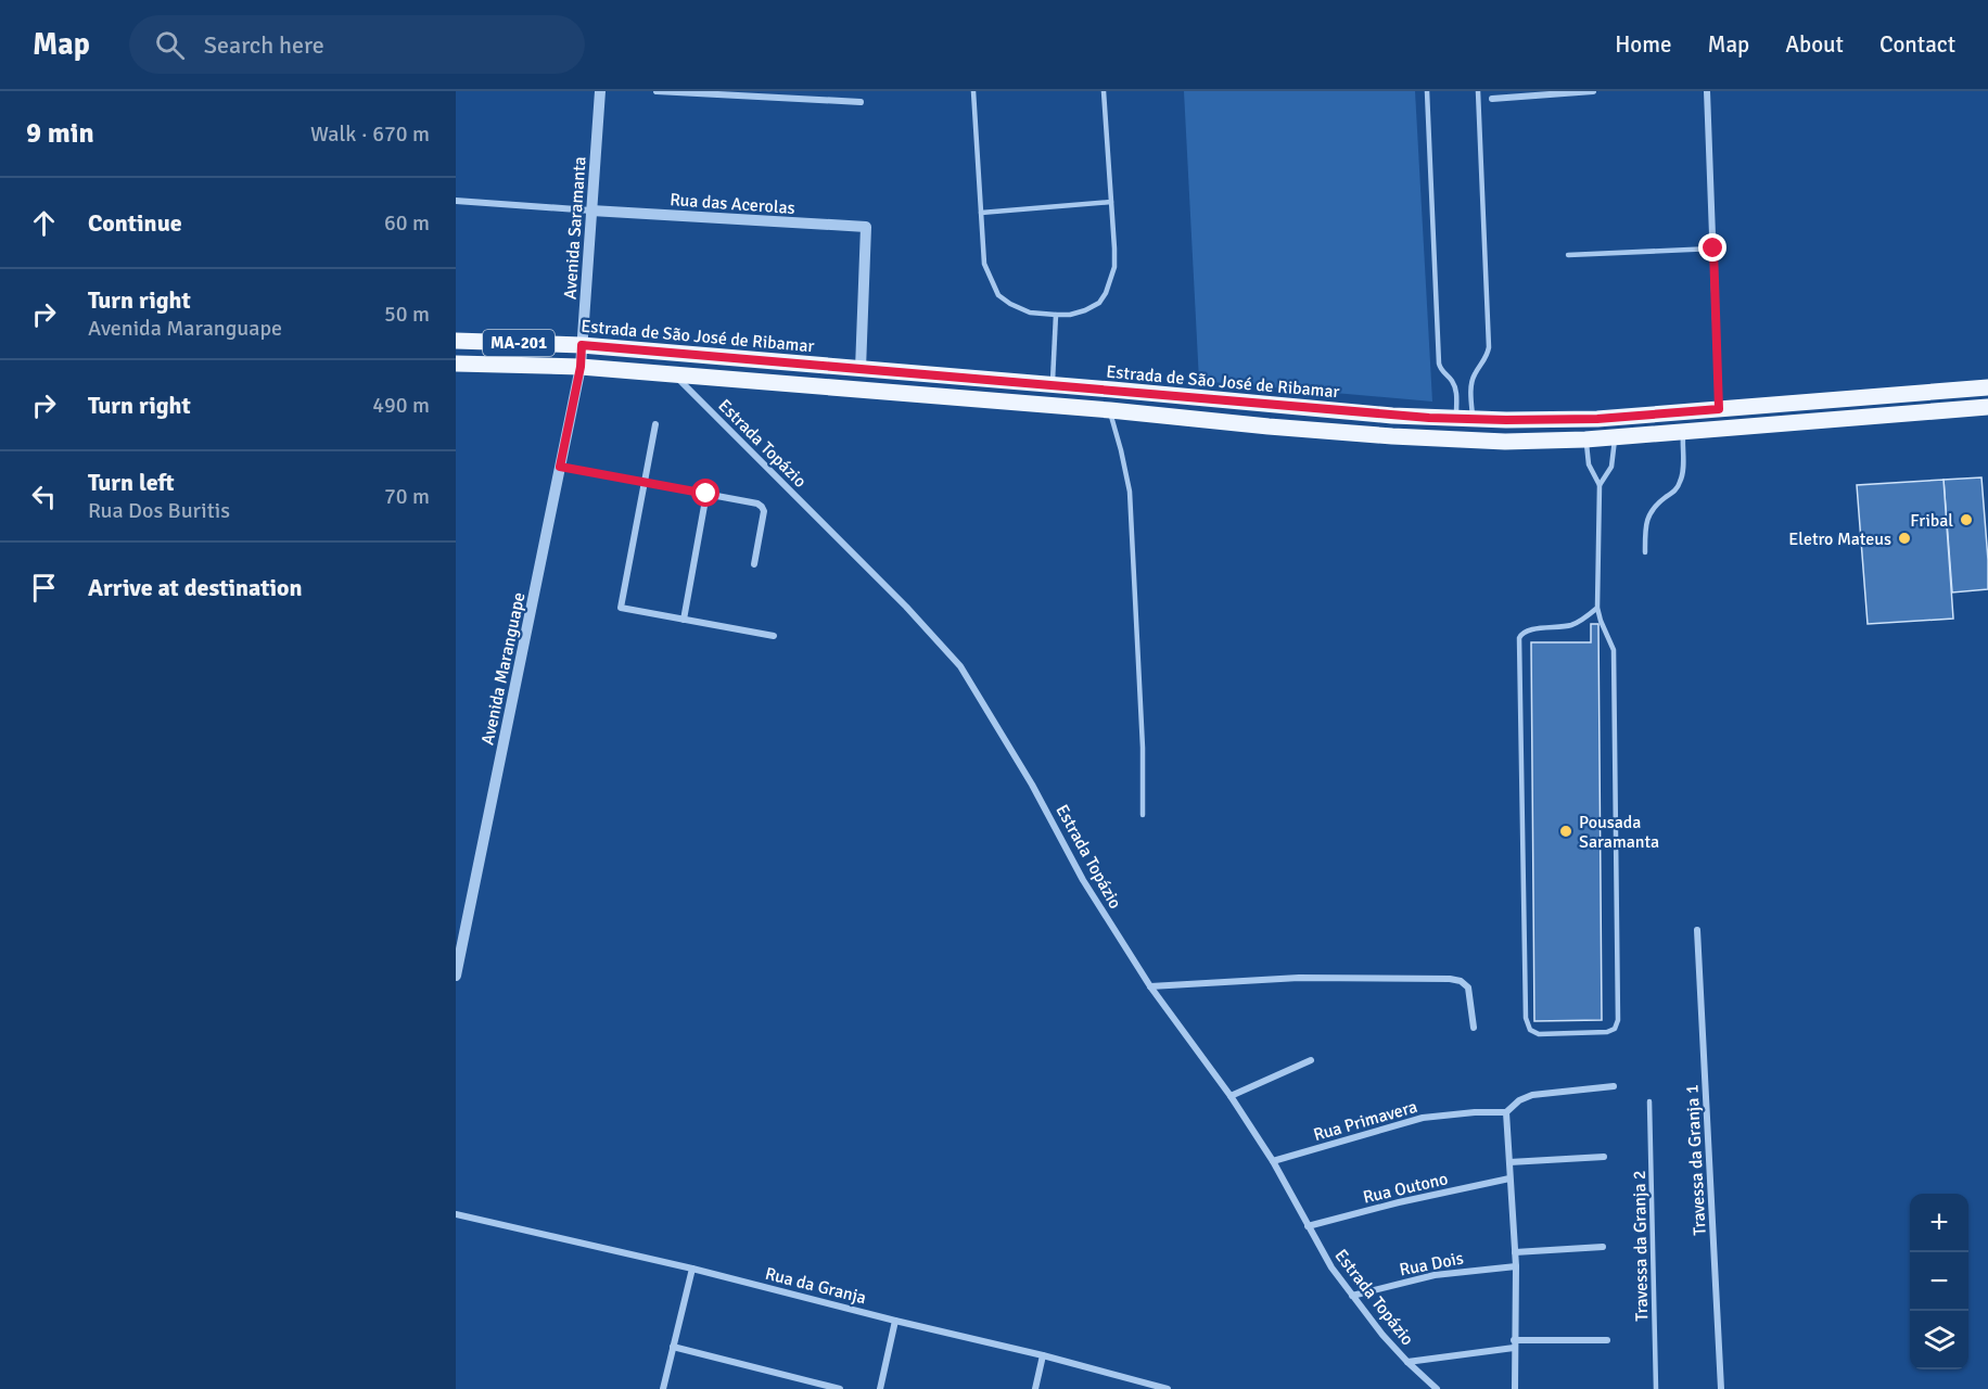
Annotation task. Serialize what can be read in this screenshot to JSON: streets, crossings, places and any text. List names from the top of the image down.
{
  "streets": {
    "main road": ["Estrada de São José de Ribamar", "MA-201"],
    "street": [
      "Rua das Acerolas",
      "Avenida Saramanta",
      "Estrada Topázio",
      "Avenida Maranguape",
      "Rua Primavera",
      "Travessa da Granja 1",
      "Rua Outono",
      "Rua Dois",
      "Rua da Granja"
    ],
    "lane": ["Travessa da Granja 2"]
  },
  "crossings": [
    ["Rua das Acerolas", "Avenida Saramanta"],
    ["Rua das Acerolas", "Estrada de São José de Ribamar"],
    ["Avenida Saramanta", "Estrada de São José de Ribamar"],
    ["Avenida Saramanta", "MA-201"],
    ["Avenida Saramanta", "Avenida Maranguape"],
    ["MA-201", "Estrada Topázio"],
    ["MA-201", "Avenida Maranguape"],
    ["Estrada Topázio", "Rua Primavera"],
    ["Estrada Topázio", "Rua Outono"],
    ["Estrada Topázio", "Rua Dois"]
  ],
  "places": ["Fribal", "Eletro Mateus", "Pousada Saramanta"],
  "page": {
    "header": "Map",
    "search": "Search here",
    "nav": [
      "Home",
      "Map",
      "About",
      "Contact"
    ],
    "heading": ["9 min", "Walk · 670 m"],
    "list": [
      ["Continue", "60 m"],
      ["Turn right", "Avenida Maranguape", "50 m"],
      ["Turn right", "490 m"],
      ["Turn left", "Rua Dos Buritis", "70 m"],
      "Arrive at destination"
    ],
    "map_buttons": ["+", "−"]
  }
}
